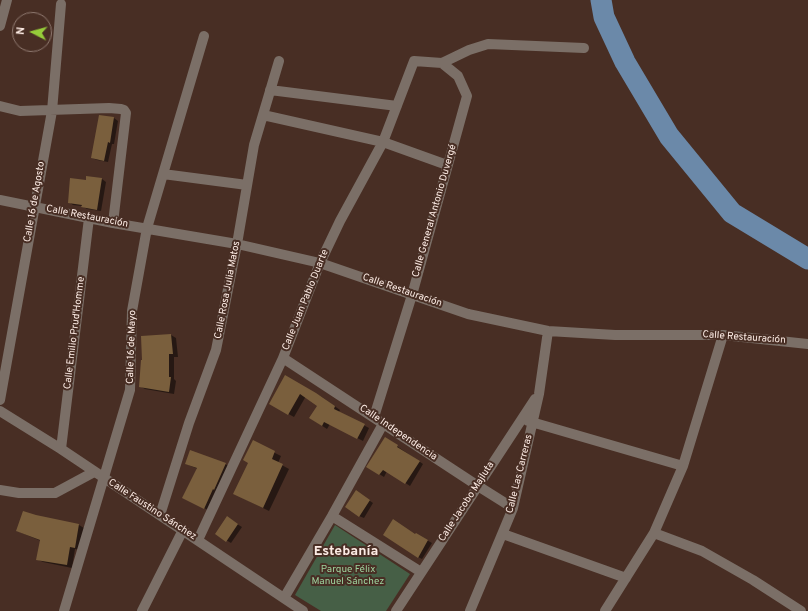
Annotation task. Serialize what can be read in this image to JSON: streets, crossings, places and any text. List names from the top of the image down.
{
  "streets": {
    "street": [
      "Calle 16 de Agosto",
      "Calle General Antonio Duvergé",
      "Calle Restauración",
      "Calle Rosa Julia Matos",
      "Calle Juan Pablo Duarte",
      "Calle Emilio Prud'Homme",
      "Calle 16 de Mayo",
      "Calle Independencia",
      "Calle Las Carreras",
      "Calle Jacobo Majluta",
      "Calle Faustino Sánchez"
    ]
  },
  "crossings": [
    ["Calle 16 de Agosto", "Calle Restauración"],
    ["Calle General Antonio Duvergé", "Calle Restauración"],
    ["Calle General Antonio Duvergé", "Calle Juan Pablo Duarte"],
    ["Calle General Antonio Duvergé", "Calle Independencia"],
    ["Calle Restauración", "Calle Rosa Julia Matos"],
    ["Calle Restauración", "Calle Juan Pablo Duarte"],
    ["Calle Restauración", "Calle Emilio Prud'Homme"],
    ["Calle Restauración", "Calle 16 de Mayo"],
    ["Calle Restauración", "Calle Las Carreras"],
    ["Calle Rosa Julia Matos", "Calle Faustino Sánchez"],
    ["Calle Juan Pablo Duarte", "Calle Independencia"],
    ["Calle Juan Pablo Duarte", "Calle Faustino Sánchez"],
    ["Calle Emilio Prud'Homme", "Calle Faustino Sánchez"],
    ["Calle 16 de Mayo", "Calle Faustino Sánchez"],
    ["Calle Independencia", "Calle Las Carreras"],
    ["Calle Independencia", "Calle Jacobo Majluta"],
    ["Calle Las Carreras", "Calle Jacobo Majluta"]
  ],
  "districts": ["Estebanía"],
  "parks": ["Parque Félix Manuel Sánchez"],
  "north": "left"
}
